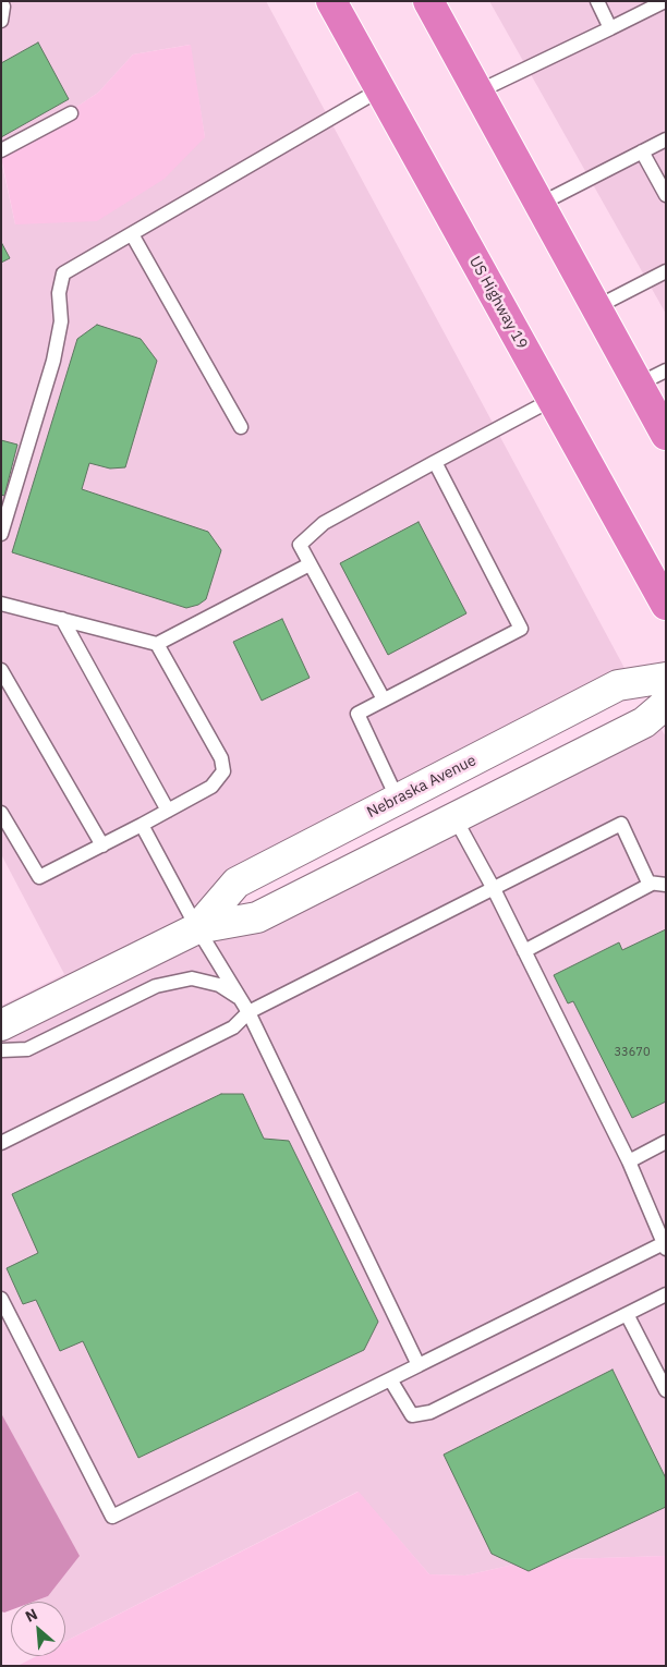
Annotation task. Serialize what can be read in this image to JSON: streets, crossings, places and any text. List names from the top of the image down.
{
  "streets": {
    "highway": ["US Highway 19"],
    "main road": ["Nebraska Avenue"]
  },
  "house_numbers": ["33670"],
  "north": "top left"
}
